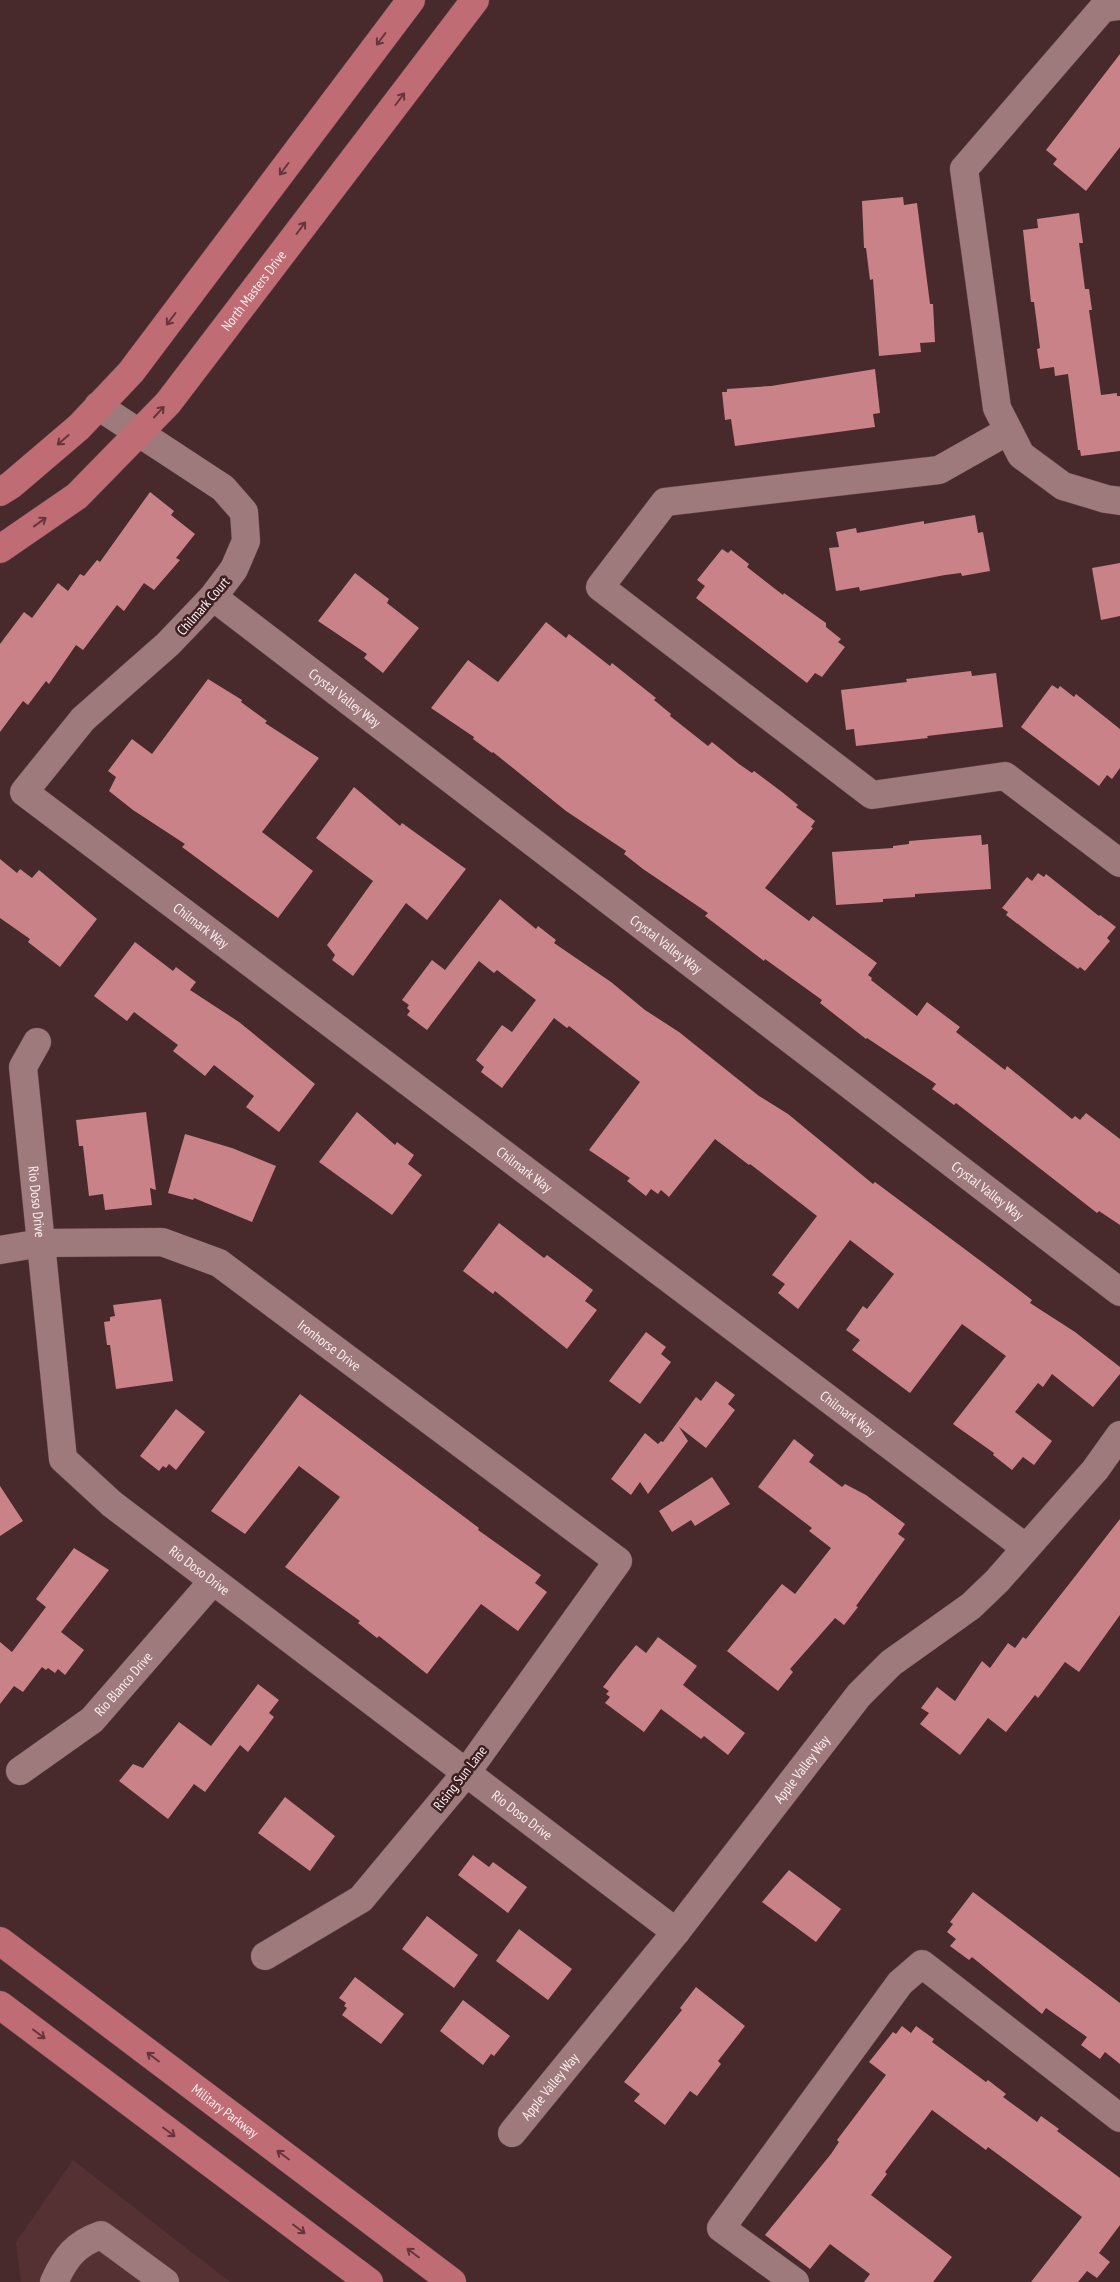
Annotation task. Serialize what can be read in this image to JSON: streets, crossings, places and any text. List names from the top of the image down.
{
  "streets": {
    "main road": ["North Masters Drive", "Military Parkway"],
    "street": [
      "Chilmark Court",
      "Crystal Valley Way",
      "Chilmark Way",
      "Rio Doso Drive",
      "Ironhorse Drive",
      "Rio Blanco Drive",
      "Apple Valley Way",
      "Rising Sun Lane"
    ]
  },
  "crossings": [
    ["North Masters Drive", "Chilmark Court"],
    ["Chilmark Court", "Crystal Valley Way"],
    ["Chilmark Court", "Chilmark Way"],
    ["Chilmark Way", "Apple Valley Way"],
    ["Rio Doso Drive", "Ironhorse Drive"],
    ["Rio Doso Drive", "Rio Blanco Drive"],
    ["Rio Doso Drive", "Apple Valley Way"],
    ["Rio Doso Drive", "Rising Sun Lane"],
    ["Ironhorse Drive", "Rising Sun Lane"]
  ]
}
